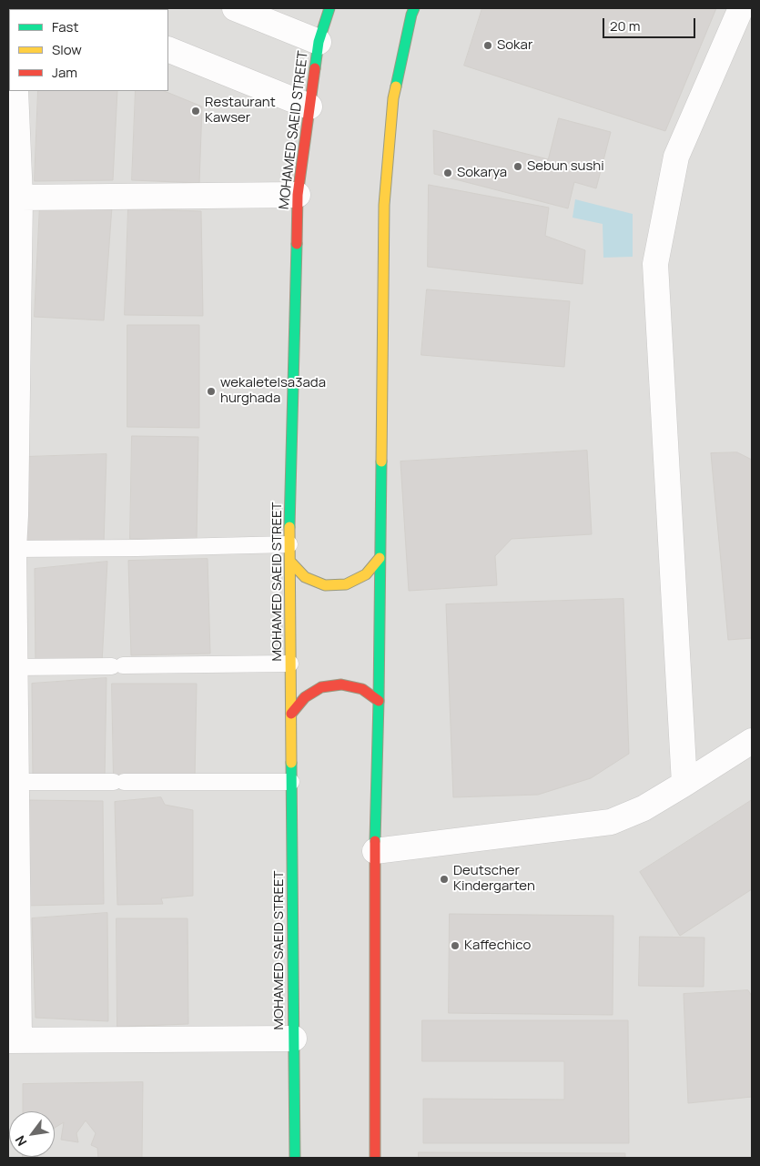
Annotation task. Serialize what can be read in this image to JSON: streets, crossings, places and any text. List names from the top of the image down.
{
  "streets": {
    "street": ["MOHAMED SAEID STREET"]
  },
  "places": [
    "Sokar",
    "Restaurant Kawser",
    "Sebun sushi",
    "Sokarya",
    "wekaletelsa3ada hurghada",
    "Deutscher Kindergarten",
    "Kaffechico"
  ],
  "legend": ["Fast", "Slow", "Jam"],
  "scale_bar": "20 m",
  "north": "bottom left"
}
